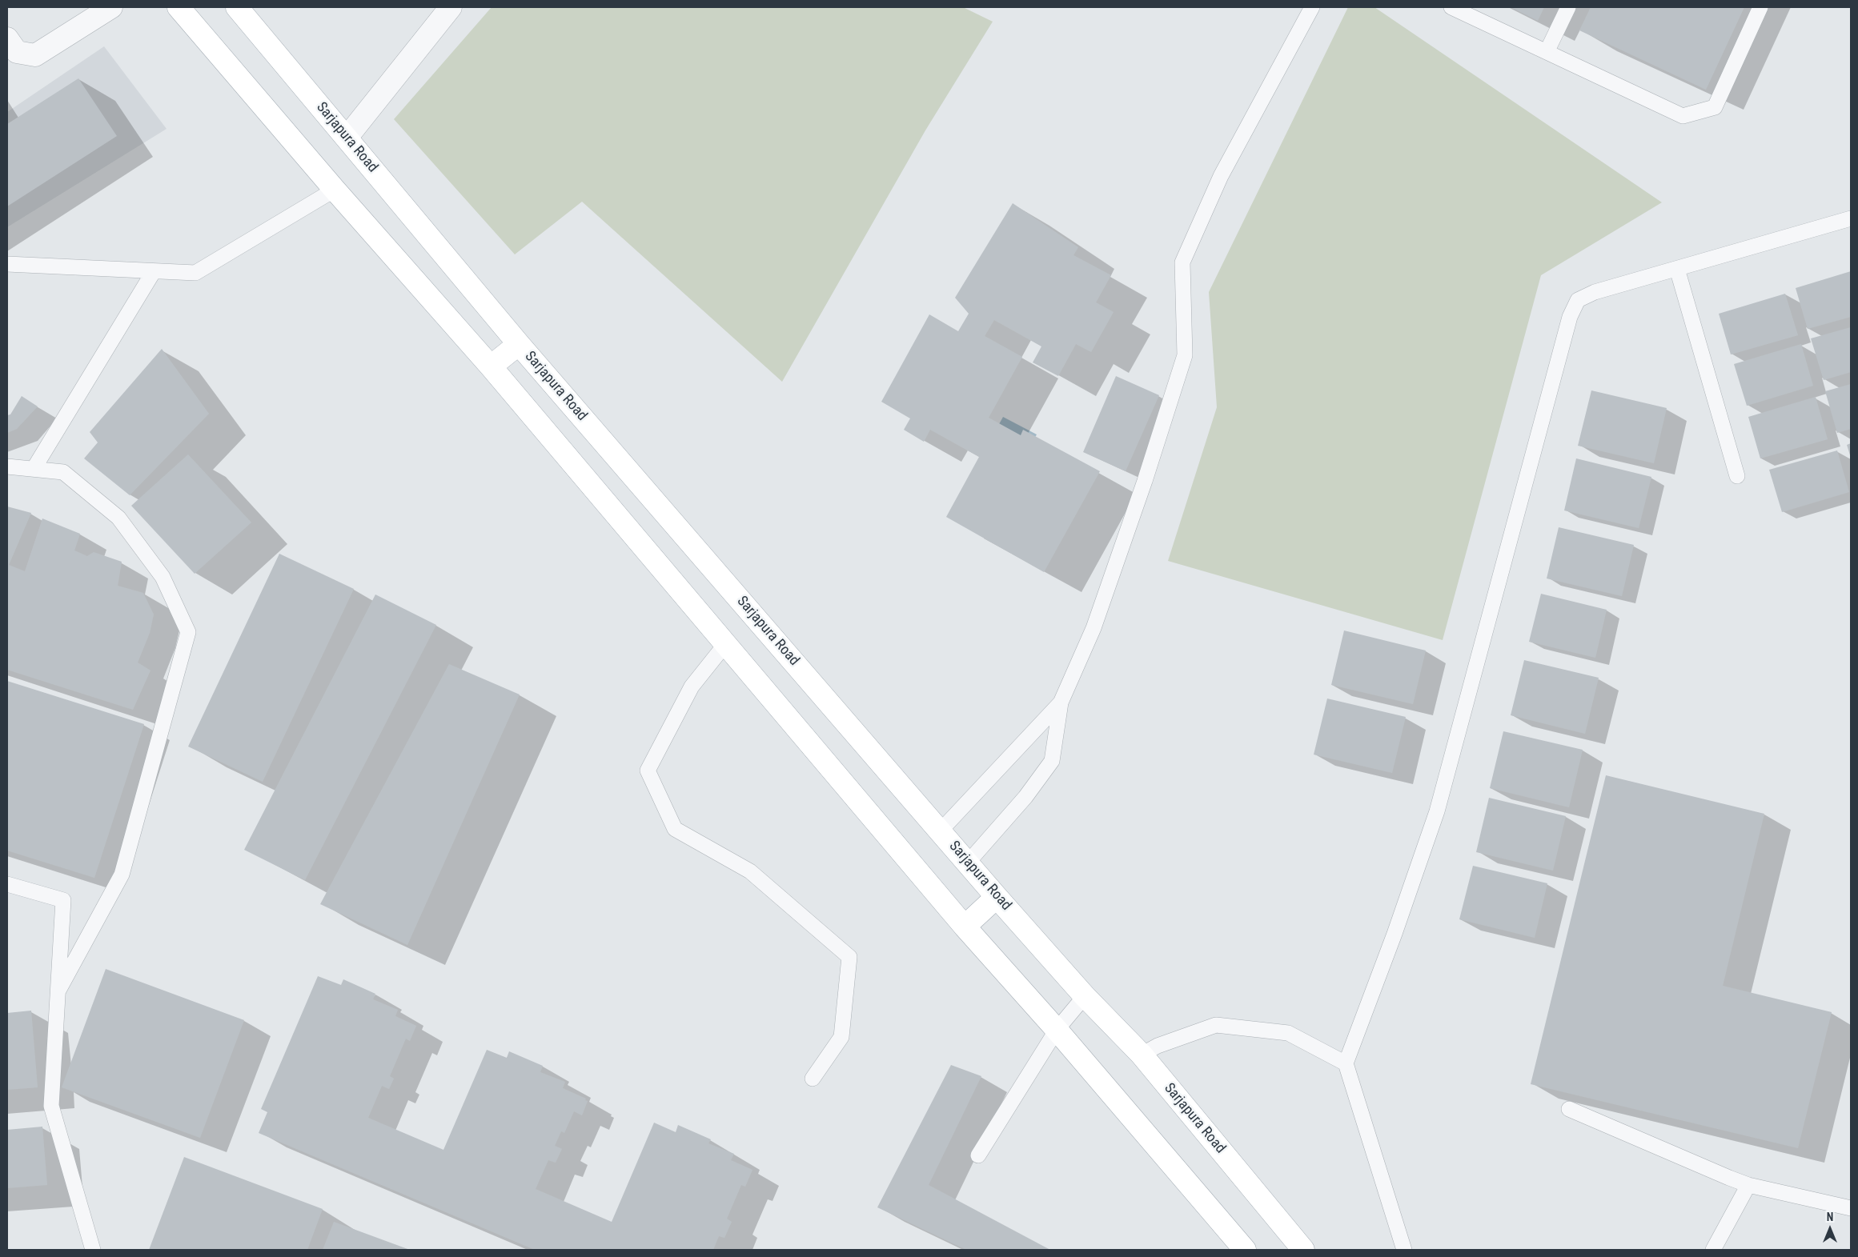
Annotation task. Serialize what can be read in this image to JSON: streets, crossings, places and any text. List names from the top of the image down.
{
  "streets": {
    "main road": ["Sarjapura Road"]
  },
  "north": "top"
}
